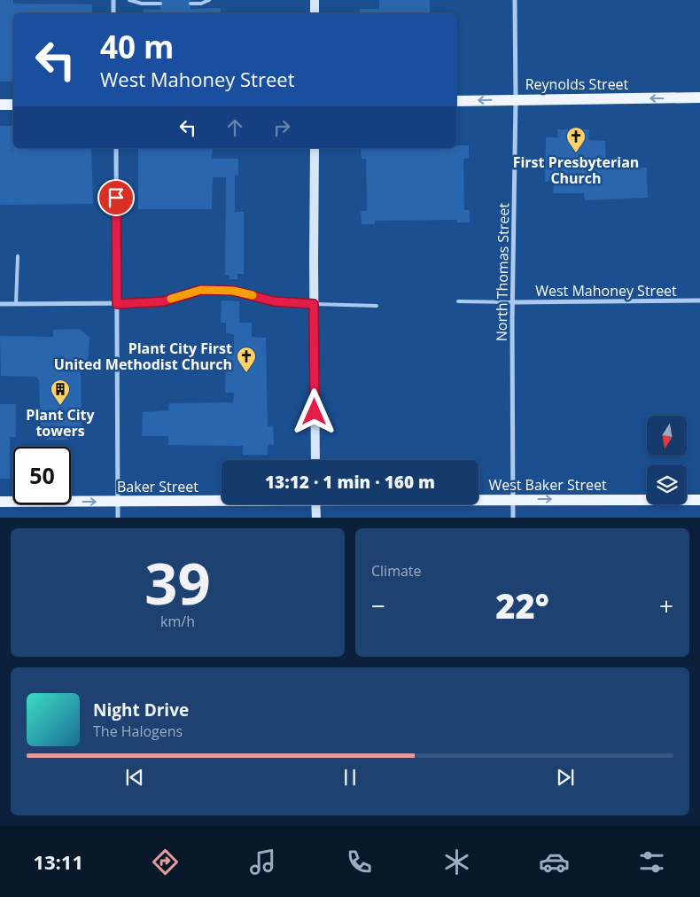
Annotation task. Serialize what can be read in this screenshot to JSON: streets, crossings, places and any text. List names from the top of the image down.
{
  "streets": {
    "main road": ["Reynolds Street", "West Baker Street", "Baker Street"],
    "street": ["North Thomas Street", "West Mahoney Street"]
  },
  "crossings": [
    ["Reynolds Street", "North Thomas Street"],
    ["North Thomas Street", "West Mahoney Street"],
    ["North Thomas Street", "West Baker Street"]
  ],
  "one_way": ["Reynolds Street", "West Baker Street", "Baker Street"],
  "places": {
    "church": ["First Presbyterian Church", "Plant City First United Methodist Church"],
    "building": ["Plant City towers"]
  },
  "north": "bottom",
  "page": {
    "turn": ["40 m", "West Mahoney Street"],
    "limit": "50",
    "trip": "13:12 · 1 min · 160 m",
    "tile": [
      ["39", "km/h"],
      "Climate"
    ],
    "heat": ["−", "22°", "+"],
    "song": ["Night Drive", "The Halogens"],
    "tabs": "13:11"
  }
}
